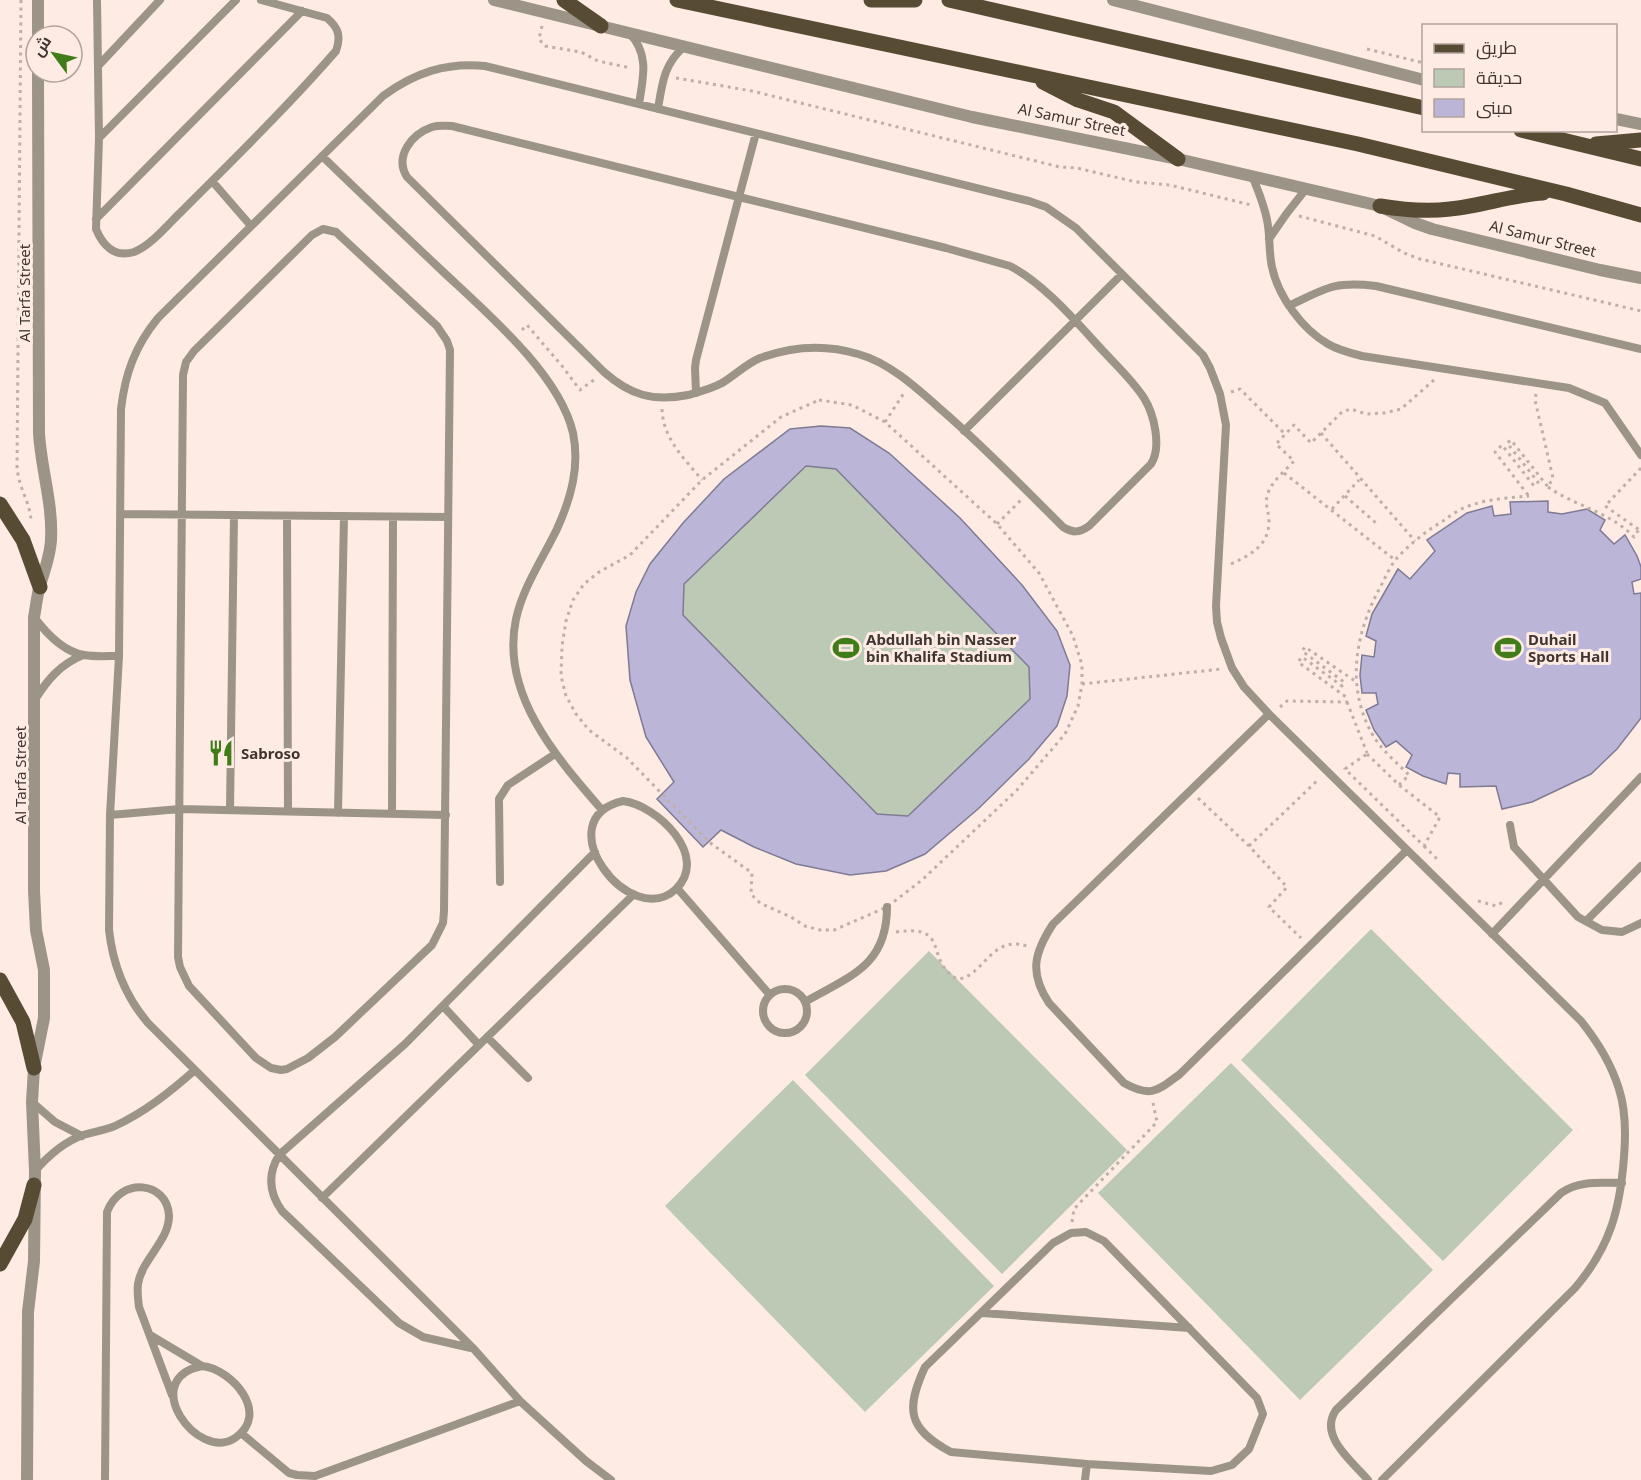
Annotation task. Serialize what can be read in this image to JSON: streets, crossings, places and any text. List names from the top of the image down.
{
  "streets": {
    "street": ["Al Samur Street", "Al Tarfa Street"]
  },
  "places": {
    "sports": ["Abdullah bin Nasser bin Khalifa Stadium", "Duhail Sports Hall"],
    "restaurant": ["Sabroso"]
  },
  "legend": ["طريق", "حديقة", "مبنى"],
  "north": "top left"
}
